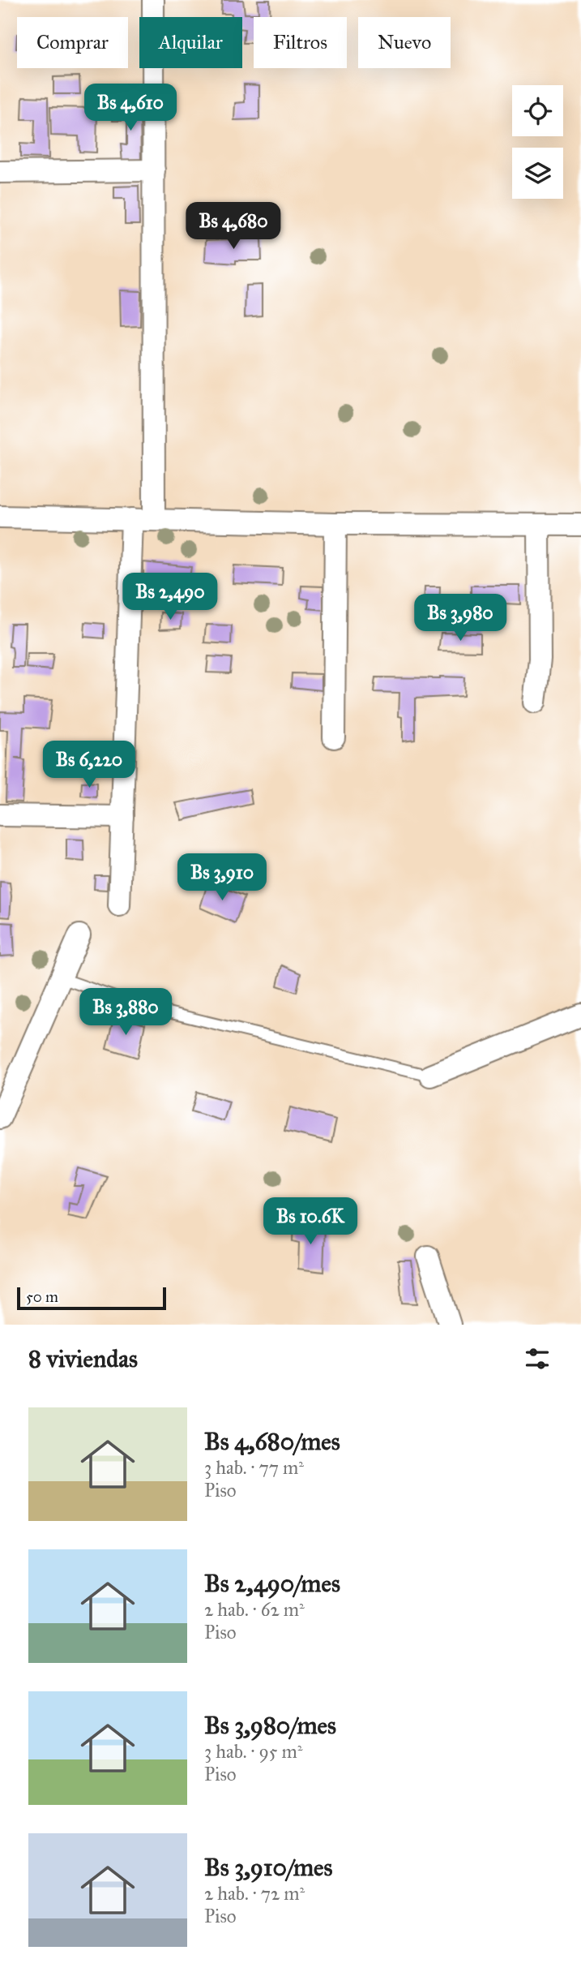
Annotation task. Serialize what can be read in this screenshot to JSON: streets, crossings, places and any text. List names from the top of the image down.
{
  "scale_bar": "50 m",
  "page": {
    "chip": [
      "Comprar",
      "Alquilar",
      "Filtros",
      "Nuevo"
    ],
    "price": [
      "Bs 4,610",
      "Bs 4,680",
      "Bs 2,490",
      "Bs 3,980",
      "Bs 6,220",
      "Bs 3,910",
      "Bs 3,880",
      "Bs 10.6K"
    ],
    "scale": "50 m",
    "heading": "8 viviendas",
    "list": [
      {
        "name": "Bs 4,680/mes",
        "note": "3 hab. · 77 m² · Piso"
      },
      {
        "name": "Bs 2,490/mes",
        "note": "2 hab. · 62 m² · Piso"
      },
      {
        "name": "Bs 3,980/mes",
        "note": "3 hab. · 95 m² · Piso"
      },
      {
        "name": "Bs 3,910/mes",
        "note": "2 hab. · 72 m² · Piso"
      }
    ]
  }
}
